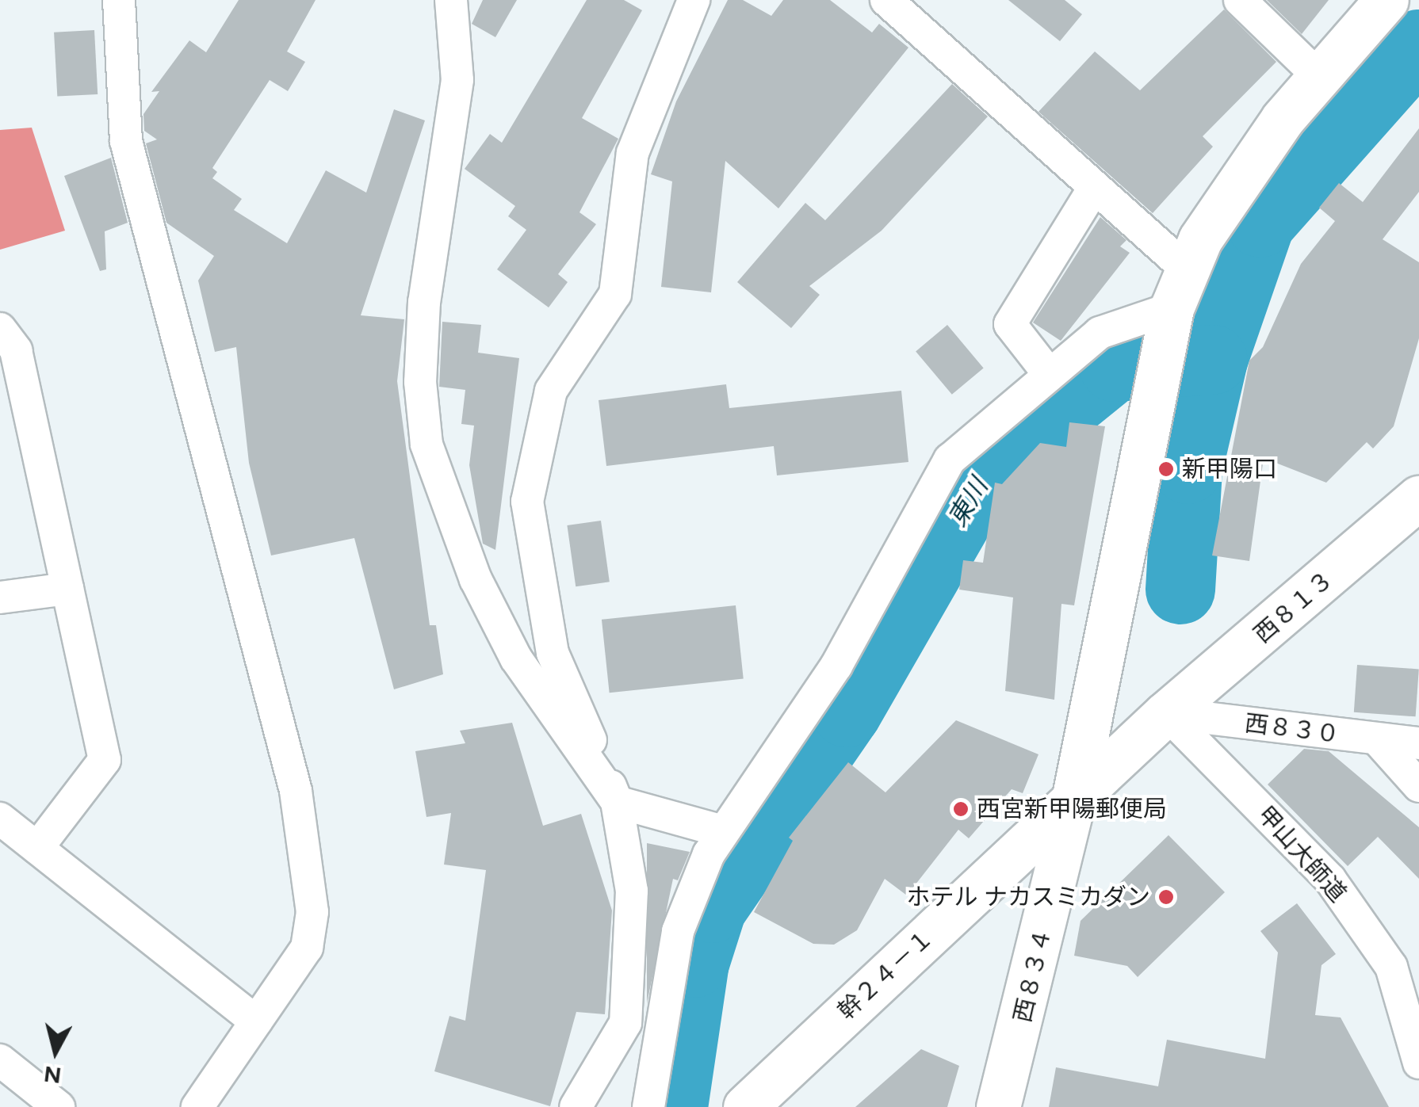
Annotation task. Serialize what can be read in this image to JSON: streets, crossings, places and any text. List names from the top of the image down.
{
  "streets": {
    "street": [
      "西８１３",
      "西８３０",
      "甲山大師道",
      "幹２４－１",
      "西８３４"
    ]
  },
  "crossings": [
    ["西８１３", "西８３０"],
    ["西８１３", "甲山大師道"],
    ["西８１３", "幹２４－１"],
    ["西８３０", "甲山大師道"],
    ["西８３０", "幹２４－１"],
    ["甲山大師道", "幹２４－１"],
    ["幹２４－１", "西８３４"]
  ],
  "water": ["東川"],
  "places": ["新甲陽口", "西宮新甲陽郵便局", "ホテル ナカスミカダン"],
  "north": "bottom"
}
